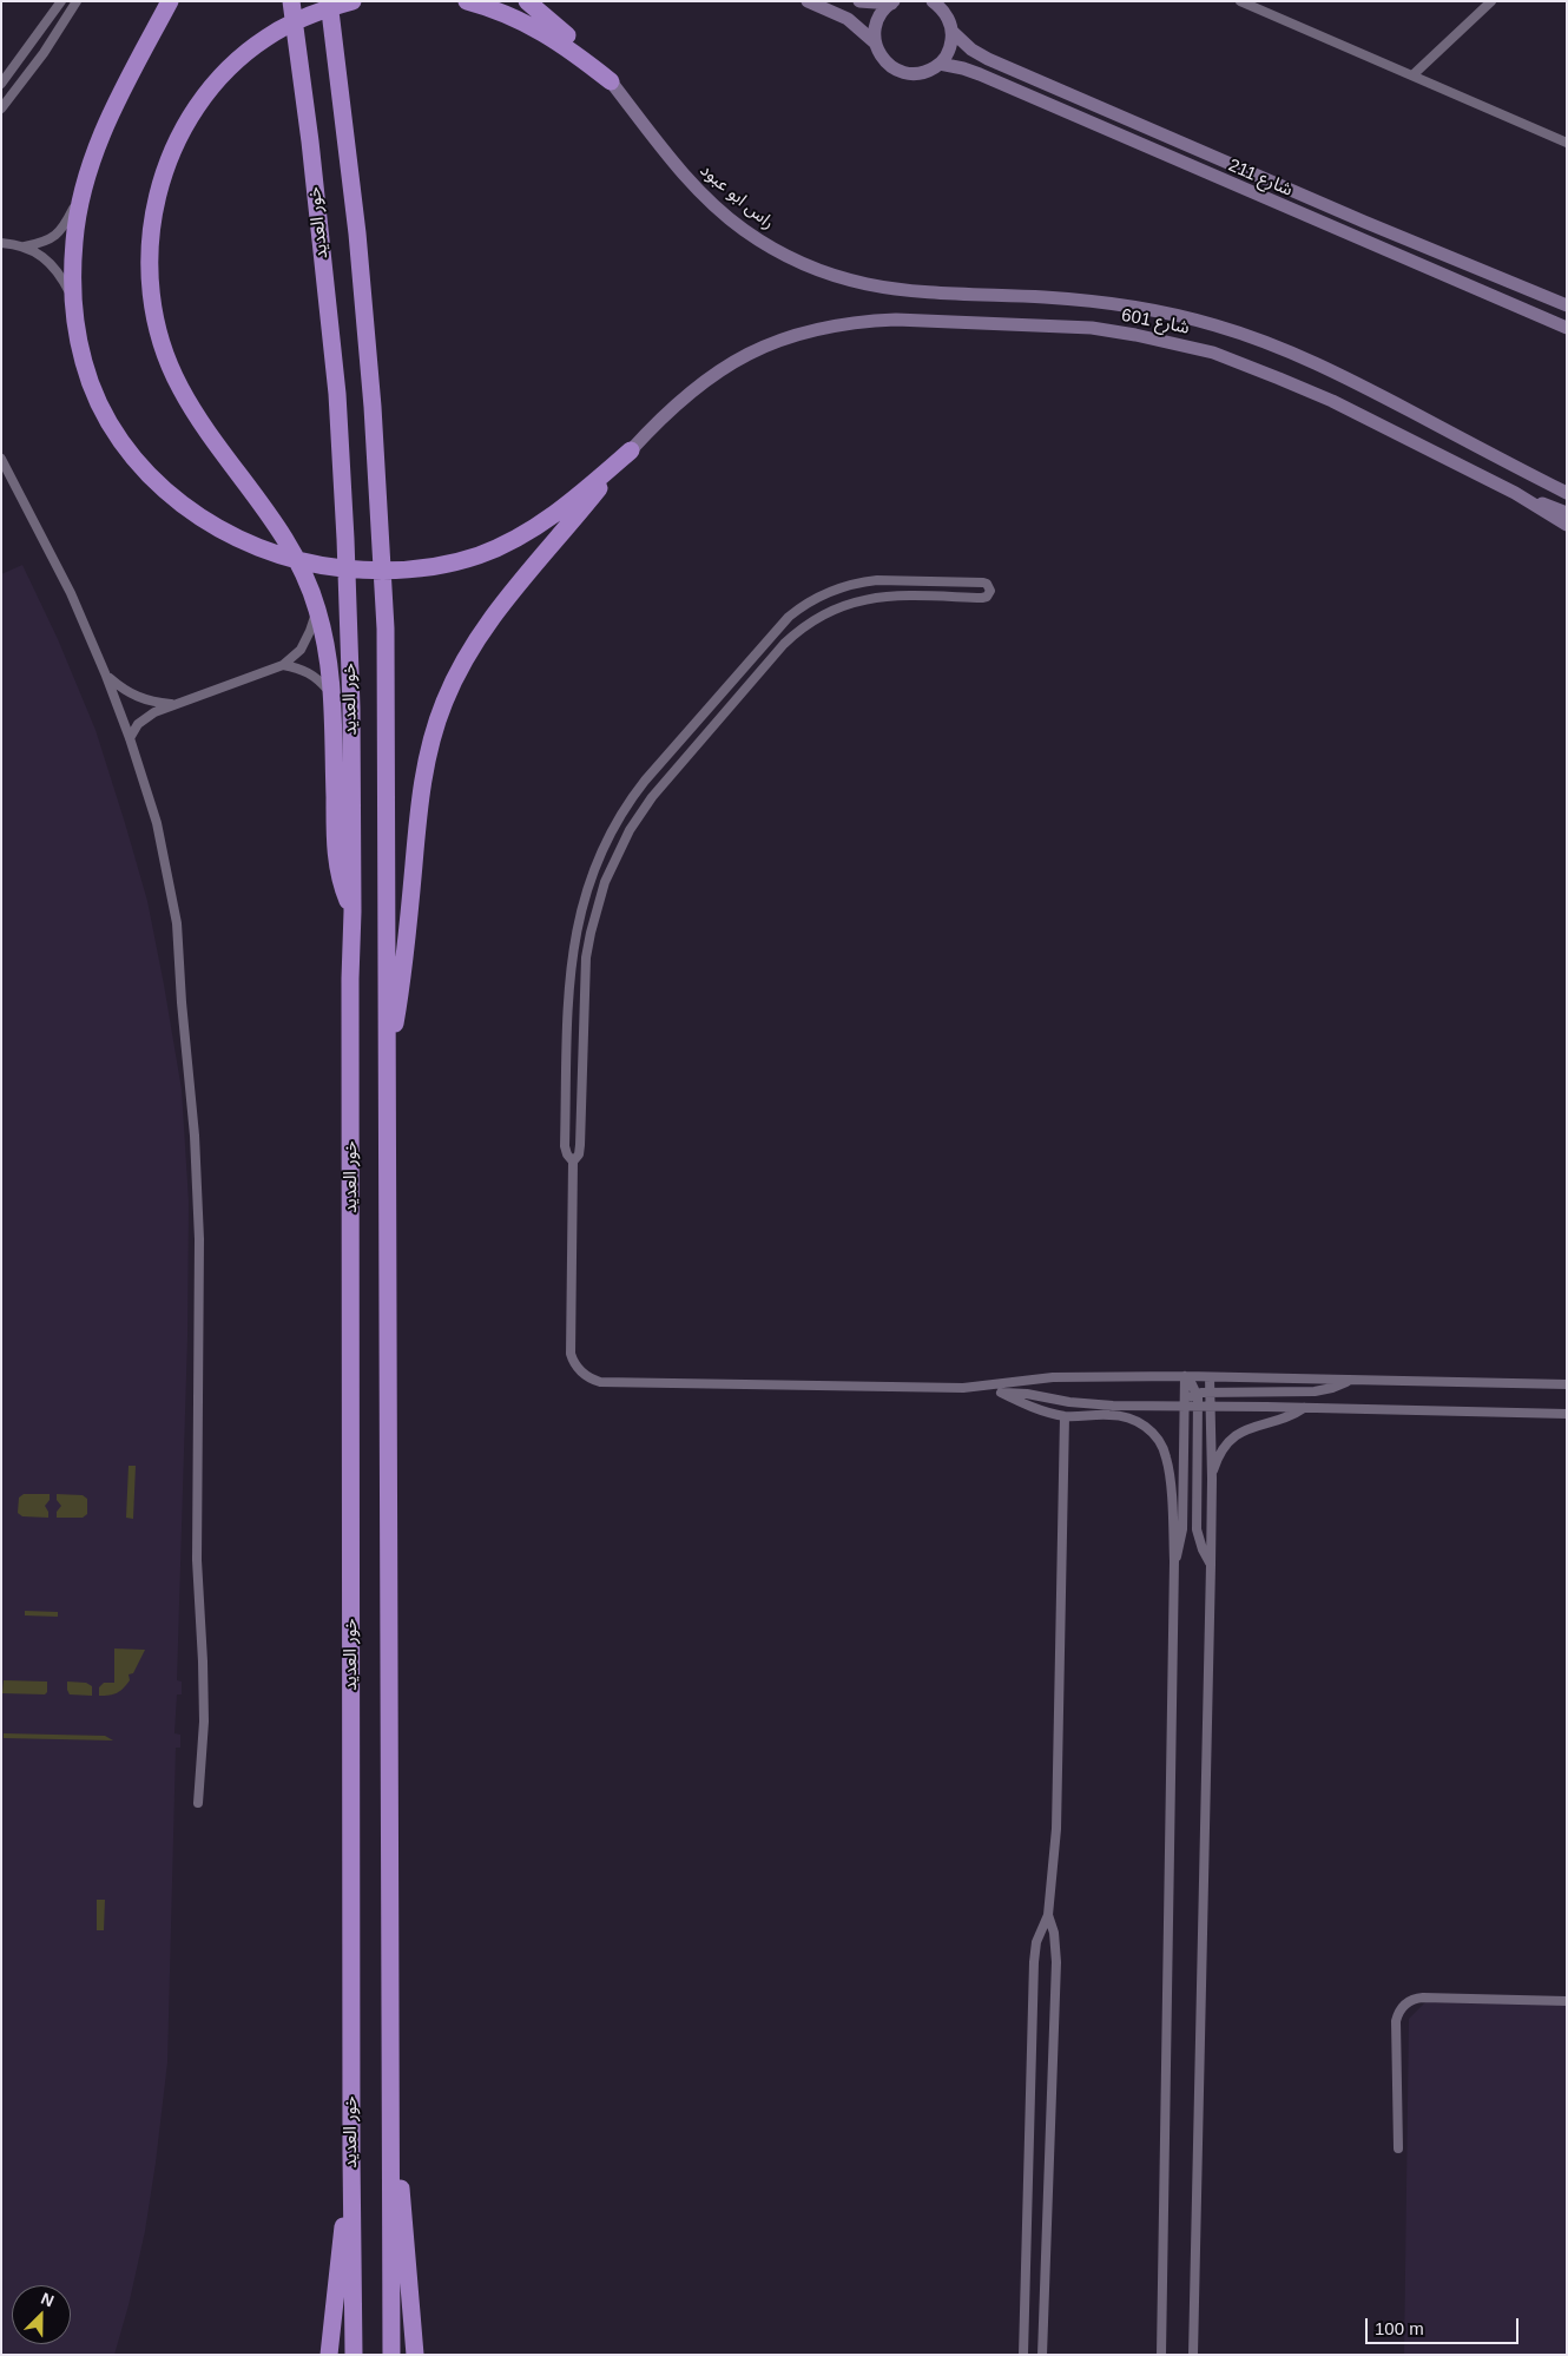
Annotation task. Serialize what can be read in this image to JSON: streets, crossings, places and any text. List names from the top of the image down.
{
  "streets": {
    "highway": ["خور العديد"],
    "main road": ["شارع 211", "راس ابو عبود", "شارع 601"]
  },
  "crossings": [
    ["راس ابو عبود", "شارع 601"]
  ],
  "scale_bar": "100 m",
  "north": "top right"
}
